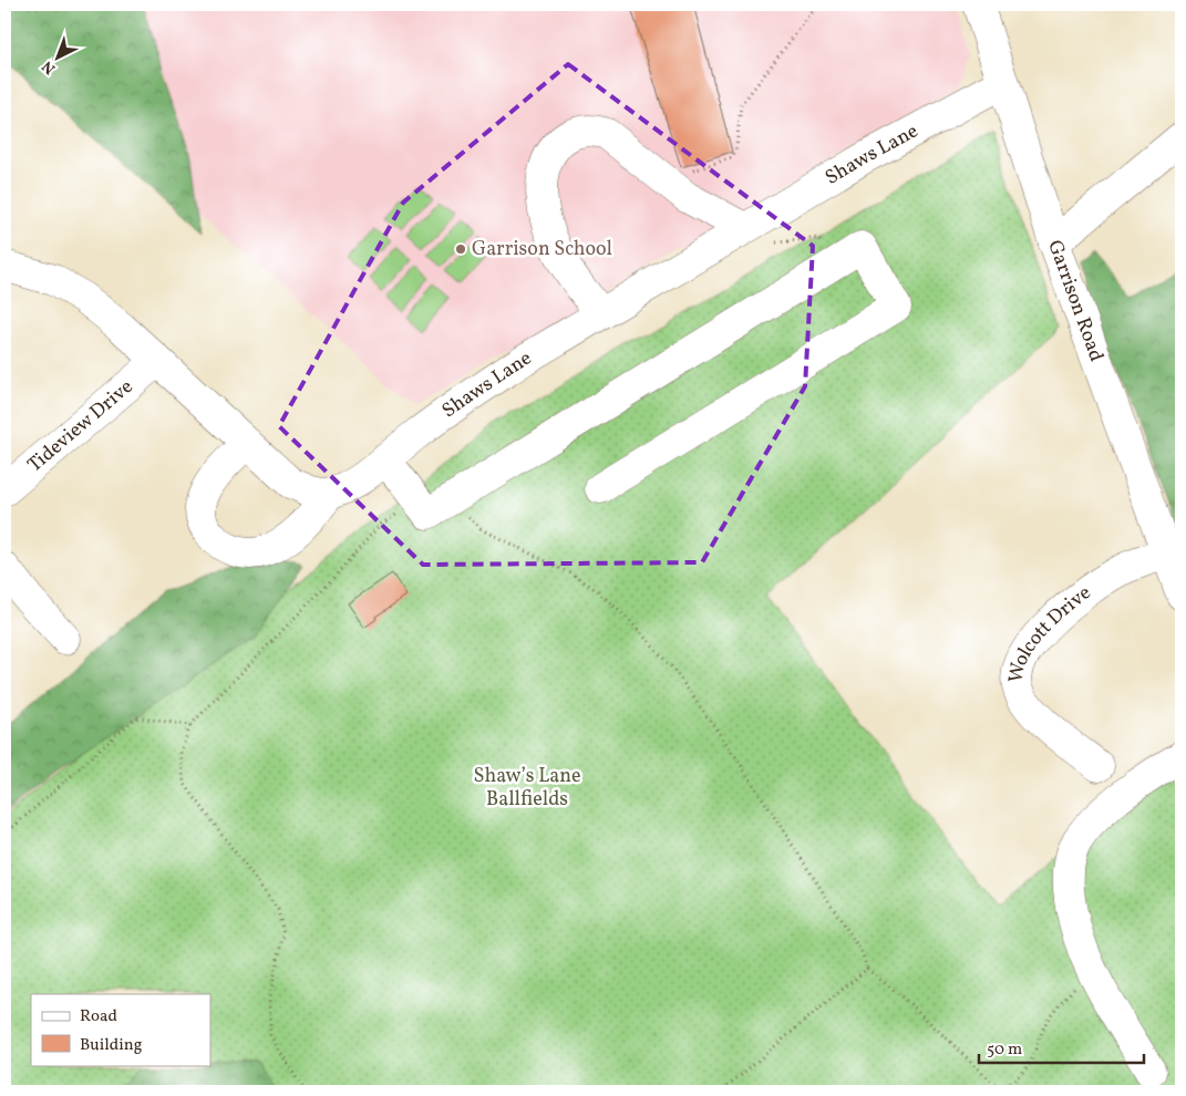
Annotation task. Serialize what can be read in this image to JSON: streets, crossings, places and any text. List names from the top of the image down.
{
  "streets": {
    "street": [
      "Shaws Lane",
      "Garrison Road",
      "Tideview Drive",
      "Wolcott Drive"
    ]
  },
  "crossings": [
    ["Shaws Lane", "Garrison Road"],
    ["Garrison Road", "Wolcott Drive"]
  ],
  "parks": ["Shaw’s Lane Ballfields"],
  "places": ["Garrison School"],
  "legend": ["Road", "Building"],
  "scale_bar": "50 m",
  "north": "bottom left"
}
